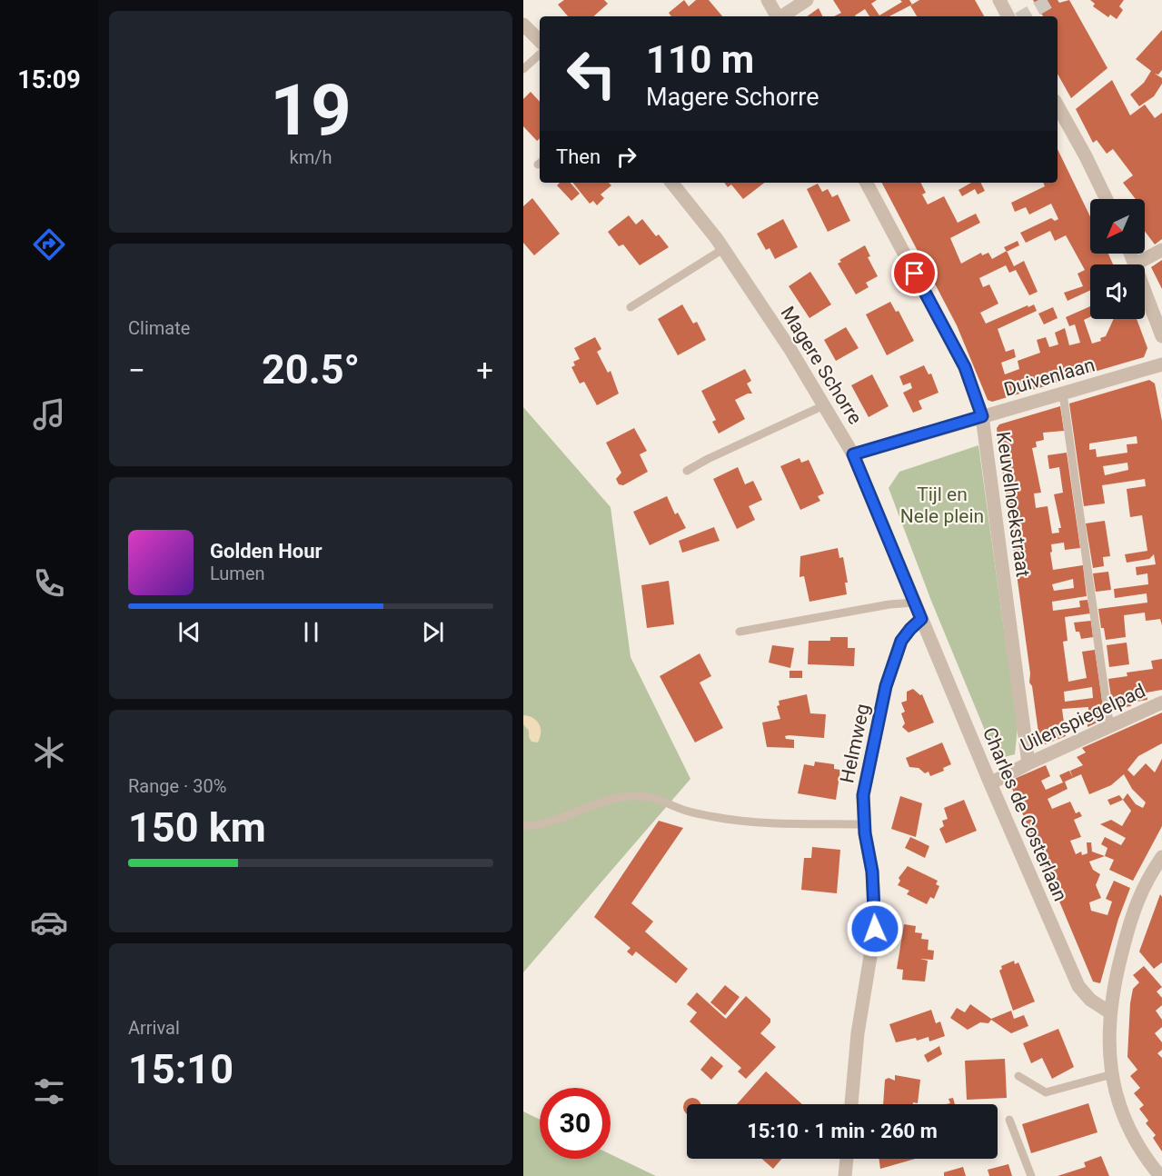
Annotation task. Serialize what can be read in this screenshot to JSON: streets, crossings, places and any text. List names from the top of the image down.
{
  "streets": {
    "street": [
      "Magere Schorre",
      "Duivenlaan",
      "Keuvelhoekstraat",
      "Uilenspiegelpad",
      "Helmweg",
      "Charles de Costerlaan"
    ]
  },
  "crossings": [
    ["Magere Schorre", "Duivenlaan"],
    ["Magere Schorre", "Helmweg"],
    ["Magere Schorre", "Charles de Costerlaan"],
    ["Duivenlaan", "Keuvelhoekstraat"],
    ["Keuvelhoekstraat", "Uilenspiegelpad"],
    ["Uilenspiegelpad", "Charles de Costerlaan"],
    ["Helmweg", "Charles de Costerlaan"]
  ],
  "parks": ["Tijl en Nele plein"],
  "north": "bottom left",
  "page": {
    "tabs": "15:09",
    "tile": [
      ["19", "km/h"],
      "Climate",
      ["Range · 30%", "150 km"],
      ["Arrival", "15:10"]
    ],
    "turn": ["110 m", "Magere Schorre"],
    "then": "Then",
    "heat": ["−", "20.5°", "+"],
    "song": ["Golden Hour", "Lumen"],
    "limit": "30",
    "trip": "15:10 · 1 min · 260 m"
  }
}
